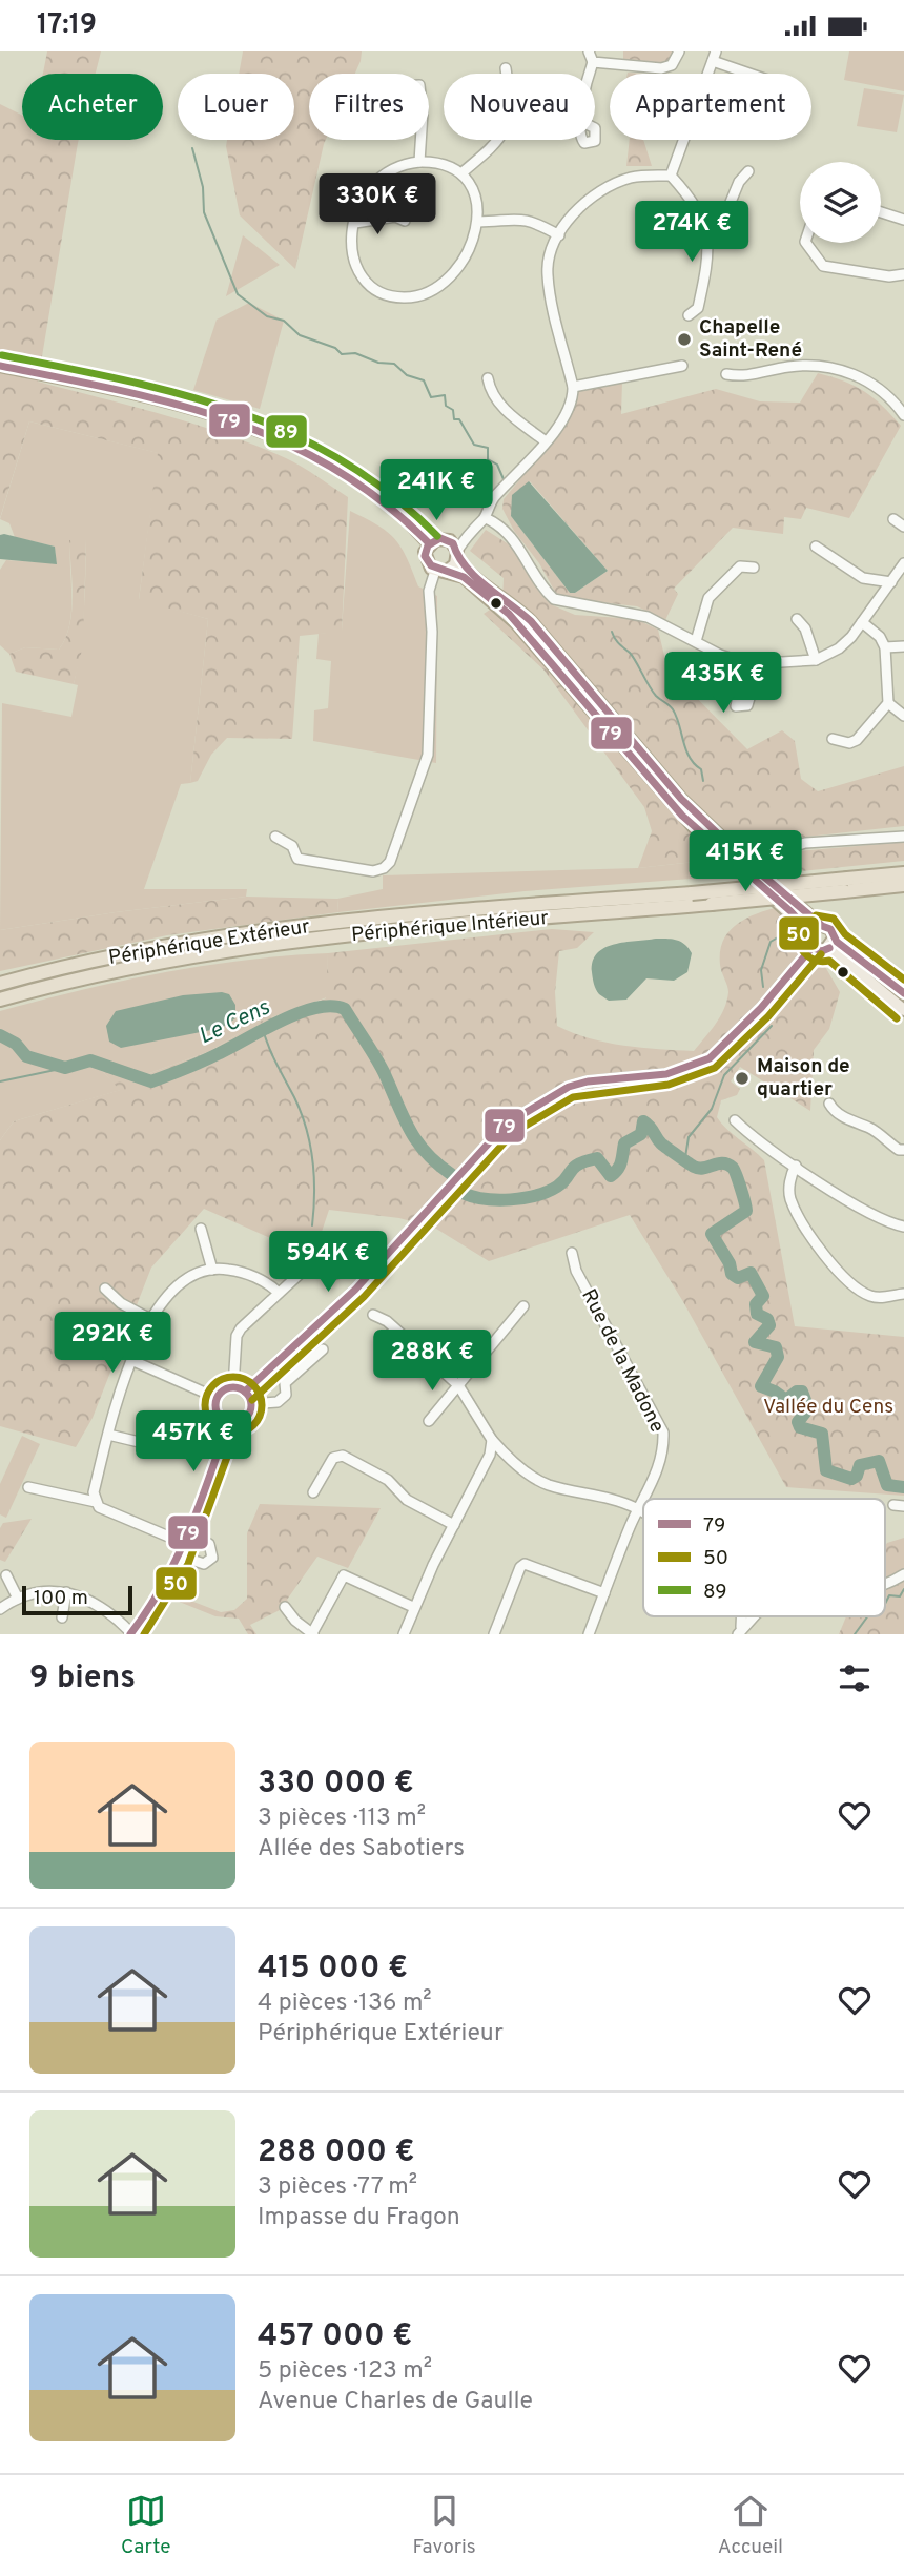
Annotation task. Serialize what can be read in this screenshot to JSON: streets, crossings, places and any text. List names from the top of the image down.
{
  "streets": {
    "highway": ["Périphérique Intérieur", "Périphérique Extérieur"],
    "street": ["Rue de la Madone"]
  },
  "crossings": [
    ["Périphérique Intérieur", "Périphérique Extérieur"]
  ],
  "water": ["Le Cens"],
  "parks": ["Vallée du Cens"],
  "places": ["Chapelle Saint-René", "Maison de quartier"],
  "lines": ["transit line 89", "transit line 79", "transit line 50"],
  "legend": ["79", "50", "89"],
  "scale_bar": "100 m",
  "page": {
    "status": "17:19",
    "chip": [
      "Acheter",
      "Louer",
      "Filtres",
      "Nouveau",
      "Appartement"
    ],
    "price": [
      "330K €",
      "274K €",
      "241K €",
      "435K €",
      "415K €",
      "594K €",
      "292K €",
      "288K €",
      "457K €"
    ],
    "scale": "100 m",
    "heading": "9 biens",
    "list": [
      {
        "name": "330 000 €",
        "note": "3 pièces · 113 m² · Allée des Sabotiers"
      },
      {
        "name": "415 000 €",
        "note": "4 pièces · 136 m² · Périphérique Extérieur"
      },
      {
        "name": "288 000 €",
        "note": "3 pièces · 77 m² · Impasse du Fragon"
      },
      {
        "name": "457 000 €",
        "note": "5 pièces · 123 m² · Avenue Charles de Gaulle"
      }
    ],
    "tabs": ["Carte", "Favoris", "Accueil"]
  }
}
